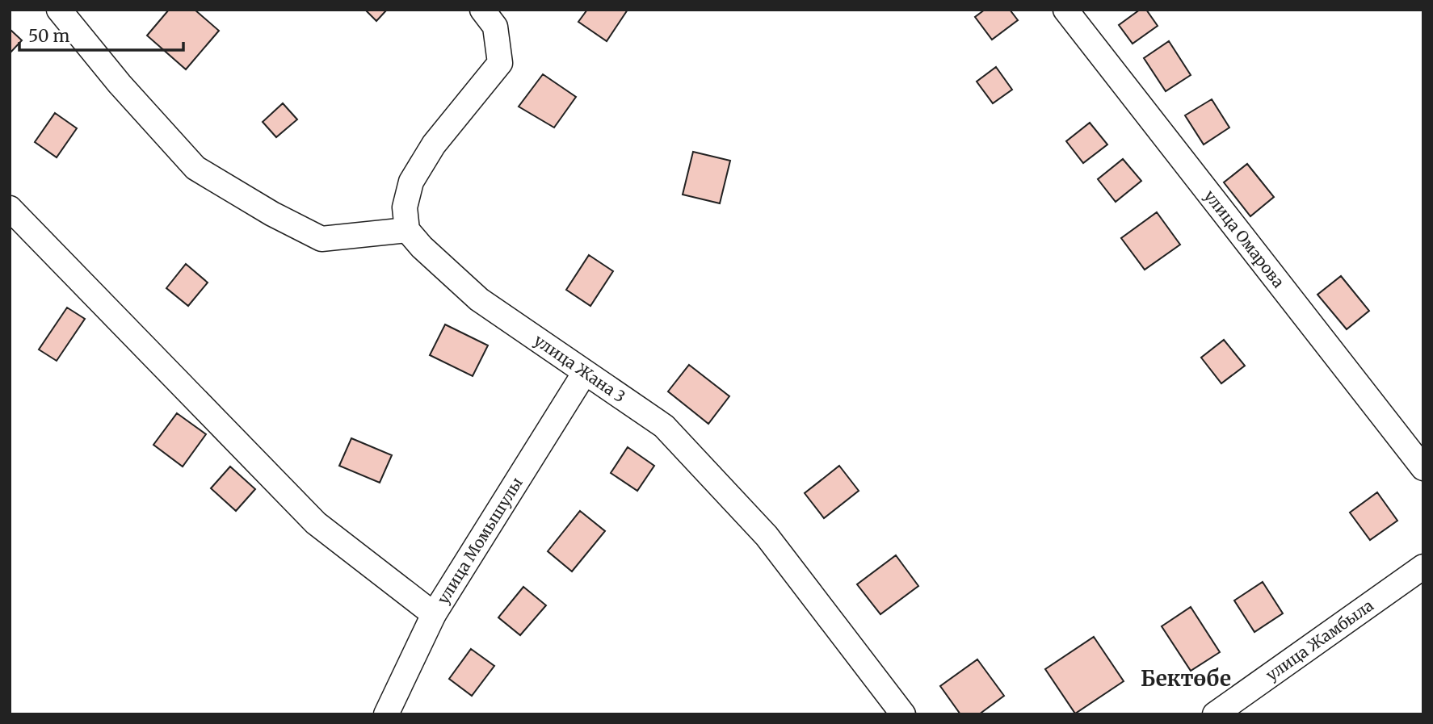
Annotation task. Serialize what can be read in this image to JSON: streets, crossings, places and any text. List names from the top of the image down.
{
  "streets": {
    "street": [
      "улица Омарова",
      "улица Жана 3",
      "улица Момышулы",
      "улица Жамбыла"
    ]
  },
  "crossings": [
    ["улица Жана 3", "улица Момышулы"]
  ],
  "districts": ["Бектөбе"],
  "scale_bar": "50 m"
}
